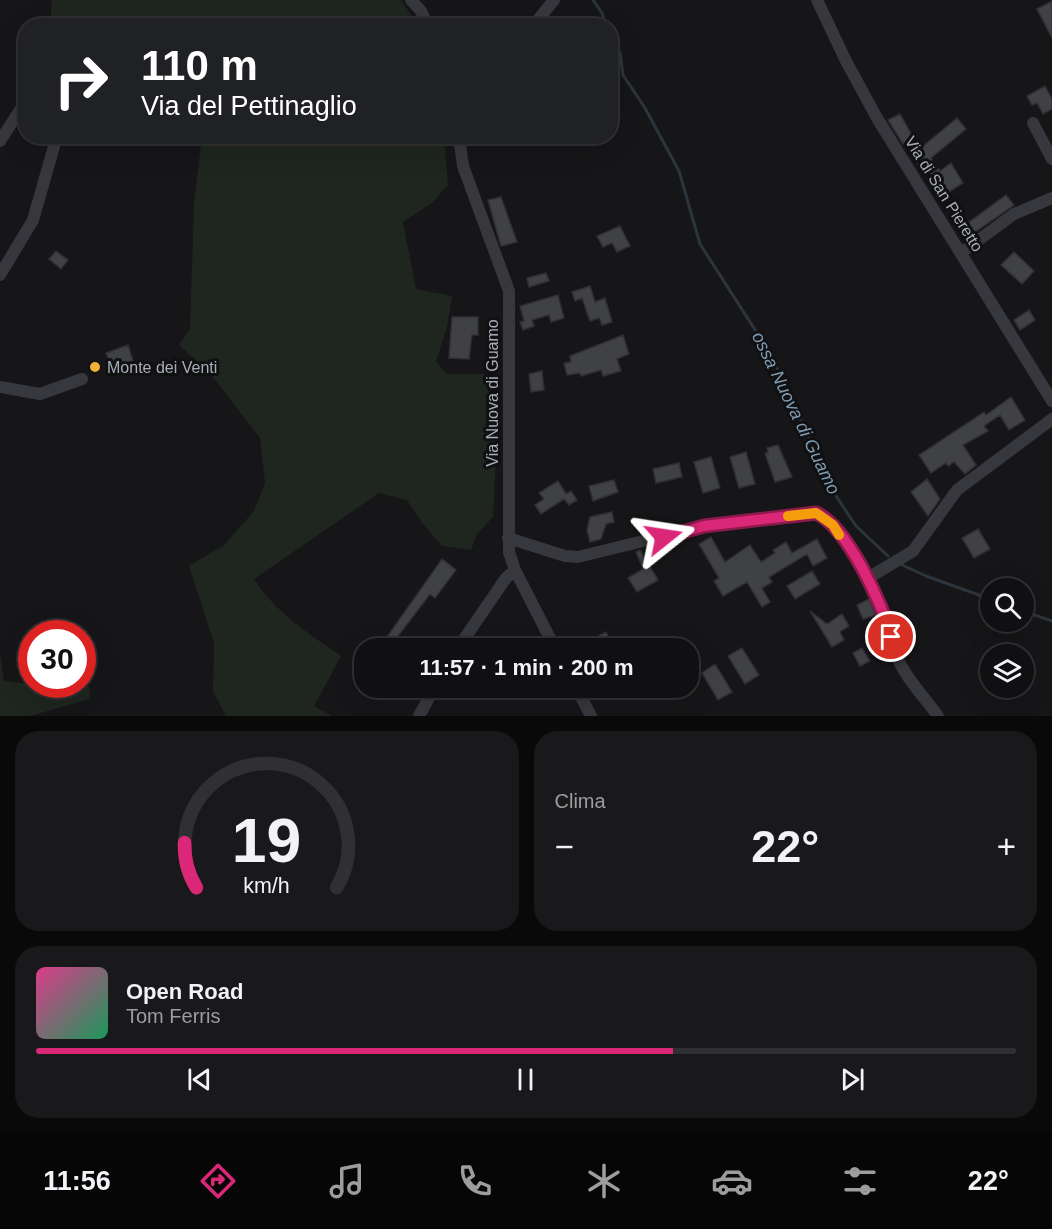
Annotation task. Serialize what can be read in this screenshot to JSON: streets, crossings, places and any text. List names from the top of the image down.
{
  "streets": {
    "street": ["Via di San Pieretto", "Via Nuova di Guamo"]
  },
  "water": ["ossa Nuova di Guamo"],
  "places": ["Monte dei Venti"],
  "page": {
    "turn": ["110 m", "Via del Pettinaglio"],
    "limit": "30",
    "trip": "11:57 · 1 min · 200 m",
    "tile": "Clima",
    "heat": ["−", "22°", "+"],
    "song": ["Open Road", "Tom Ferris"],
    "tabs": ["11:56", "22°"],
    "gauge": ["19", "km/h"]
  }
}
